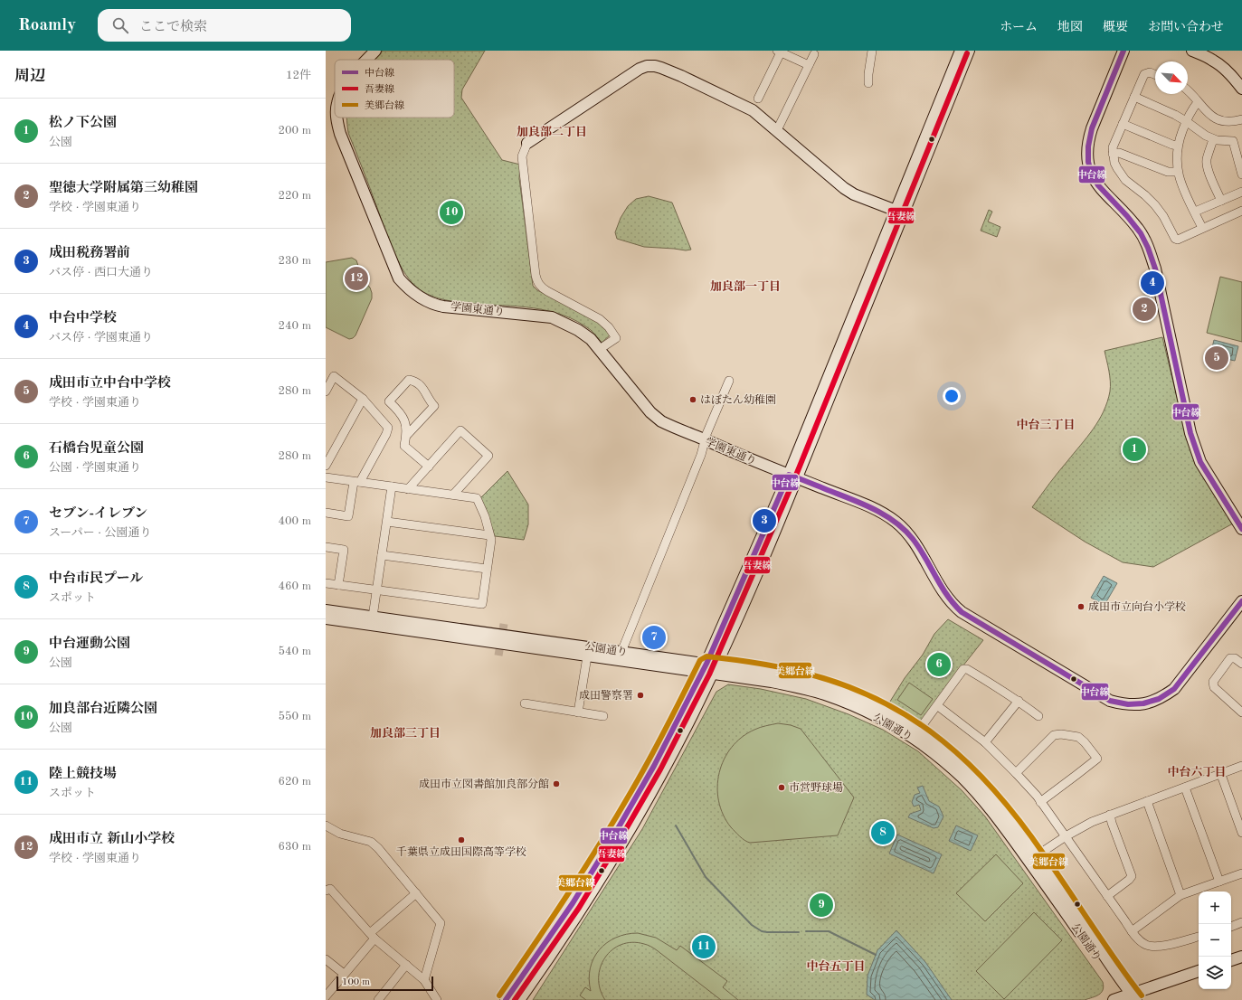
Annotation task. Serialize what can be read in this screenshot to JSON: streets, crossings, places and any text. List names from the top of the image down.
{
  "streets": {
    "street": ["学園東通り", "公園通り"]
  },
  "districts": [
    "加良部二丁目",
    "加良部一丁目",
    "中台三丁目",
    "加良部三丁目",
    "中台六丁目",
    "中台五丁目"
  ],
  "places": [
    "はぼたん幼稚園",
    "成田市立向台小学校",
    "成田警察署",
    "成田市立図書館加良部分館",
    "市営野球場",
    "千葉県立成田国際高等学校"
  ],
  "lines": ["transit line 中台線", "transit line 吾妻線", "transit line 美郷台線"],
  "legend": ["中台線", "吾妻線", "美郷台線"],
  "scale_bar": "100 m",
  "north": "bottom right",
  "page": {
    "header": "Roamly",
    "search": "ここで検索",
    "nav": [
      "ホーム",
      "地図",
      "概要",
      "お問い合わせ"
    ],
    "heading": ["周辺", "12件"],
    "list": [
      {
        "mark": "1",
        "name": "松ノ下公園",
        "note": "公園",
        "value": "200 m"
      },
      {
        "mark": "2",
        "name": "聖徳大学附属第三幼稚園",
        "note": "学校 · 学園東通り",
        "value": "220 m"
      },
      {
        "mark": "3",
        "name": "成田税務署前",
        "note": "バス停 · 西口大通り",
        "value": "230 m"
      },
      {
        "mark": "4",
        "name": "中台中学校",
        "note": "バス停 · 学園東通り",
        "value": "240 m"
      },
      {
        "mark": "5",
        "name": "成田市立中台中学校",
        "note": "学校 · 学園東通り",
        "value": "280 m"
      },
      {
        "mark": "6",
        "name": "石橋台児童公園",
        "note": "公園 · 学園東通り",
        "value": "280 m"
      },
      {
        "mark": "7",
        "name": "セブン-イレブン",
        "note": "スーパー · 公園通り",
        "value": "400 m"
      },
      {
        "mark": "8",
        "name": "中台市民プール",
        "note": "スポット",
        "value": "460 m"
      },
      {
        "mark": "9",
        "name": "中台運動公園",
        "note": "公園",
        "value": "540 m"
      },
      {
        "mark": "10",
        "name": "加良部台近隣公園",
        "note": "公園",
        "value": "550 m"
      },
      {
        "mark": "11",
        "name": "陸上競技場",
        "note": "スポット",
        "value": "620 m"
      },
      {
        "mark": "12",
        "name": "成田市立 新山小学校",
        "note": "学校 · 学園東通り",
        "value": "630 m"
      }
    ],
    "pins": [
      "10",
      "12",
      "4",
      "2",
      "5",
      "1",
      "3",
      "7",
      "6",
      "8",
      "9",
      "11"
    ],
    "map_buttons": ["+", "−"],
    "scale": "100 m"
  }
}
